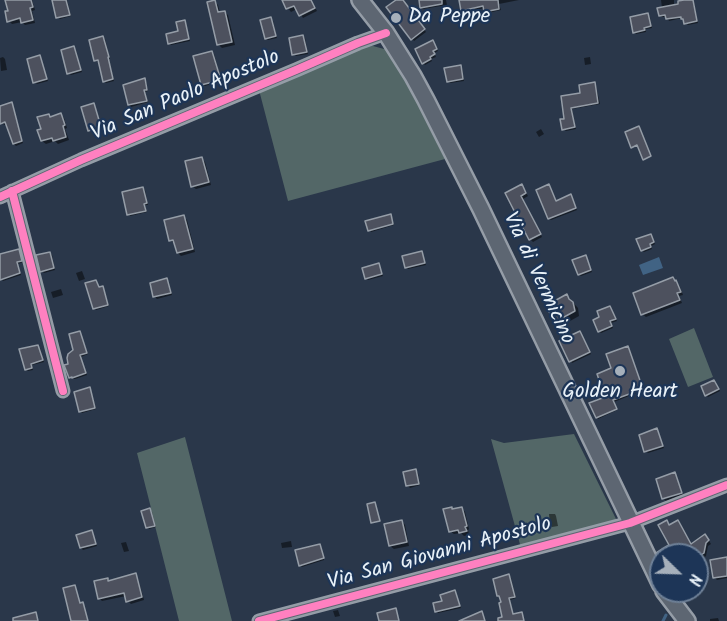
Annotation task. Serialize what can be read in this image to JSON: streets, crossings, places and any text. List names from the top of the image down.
{
  "streets": {
    "main road": ["Via di Vermicino"],
    "street": ["Via San Paolo Apostolo", "Via San Giovanni Apostolo"]
  },
  "crossings": [
    ["Via San Paolo Apostolo", "Via di Vermicino"],
    ["Via di Vermicino", "Via San Giovanni Apostolo"]
  ],
  "places": ["Da Peppe", "Golden Heart"],
  "north": "bottom right"
}
